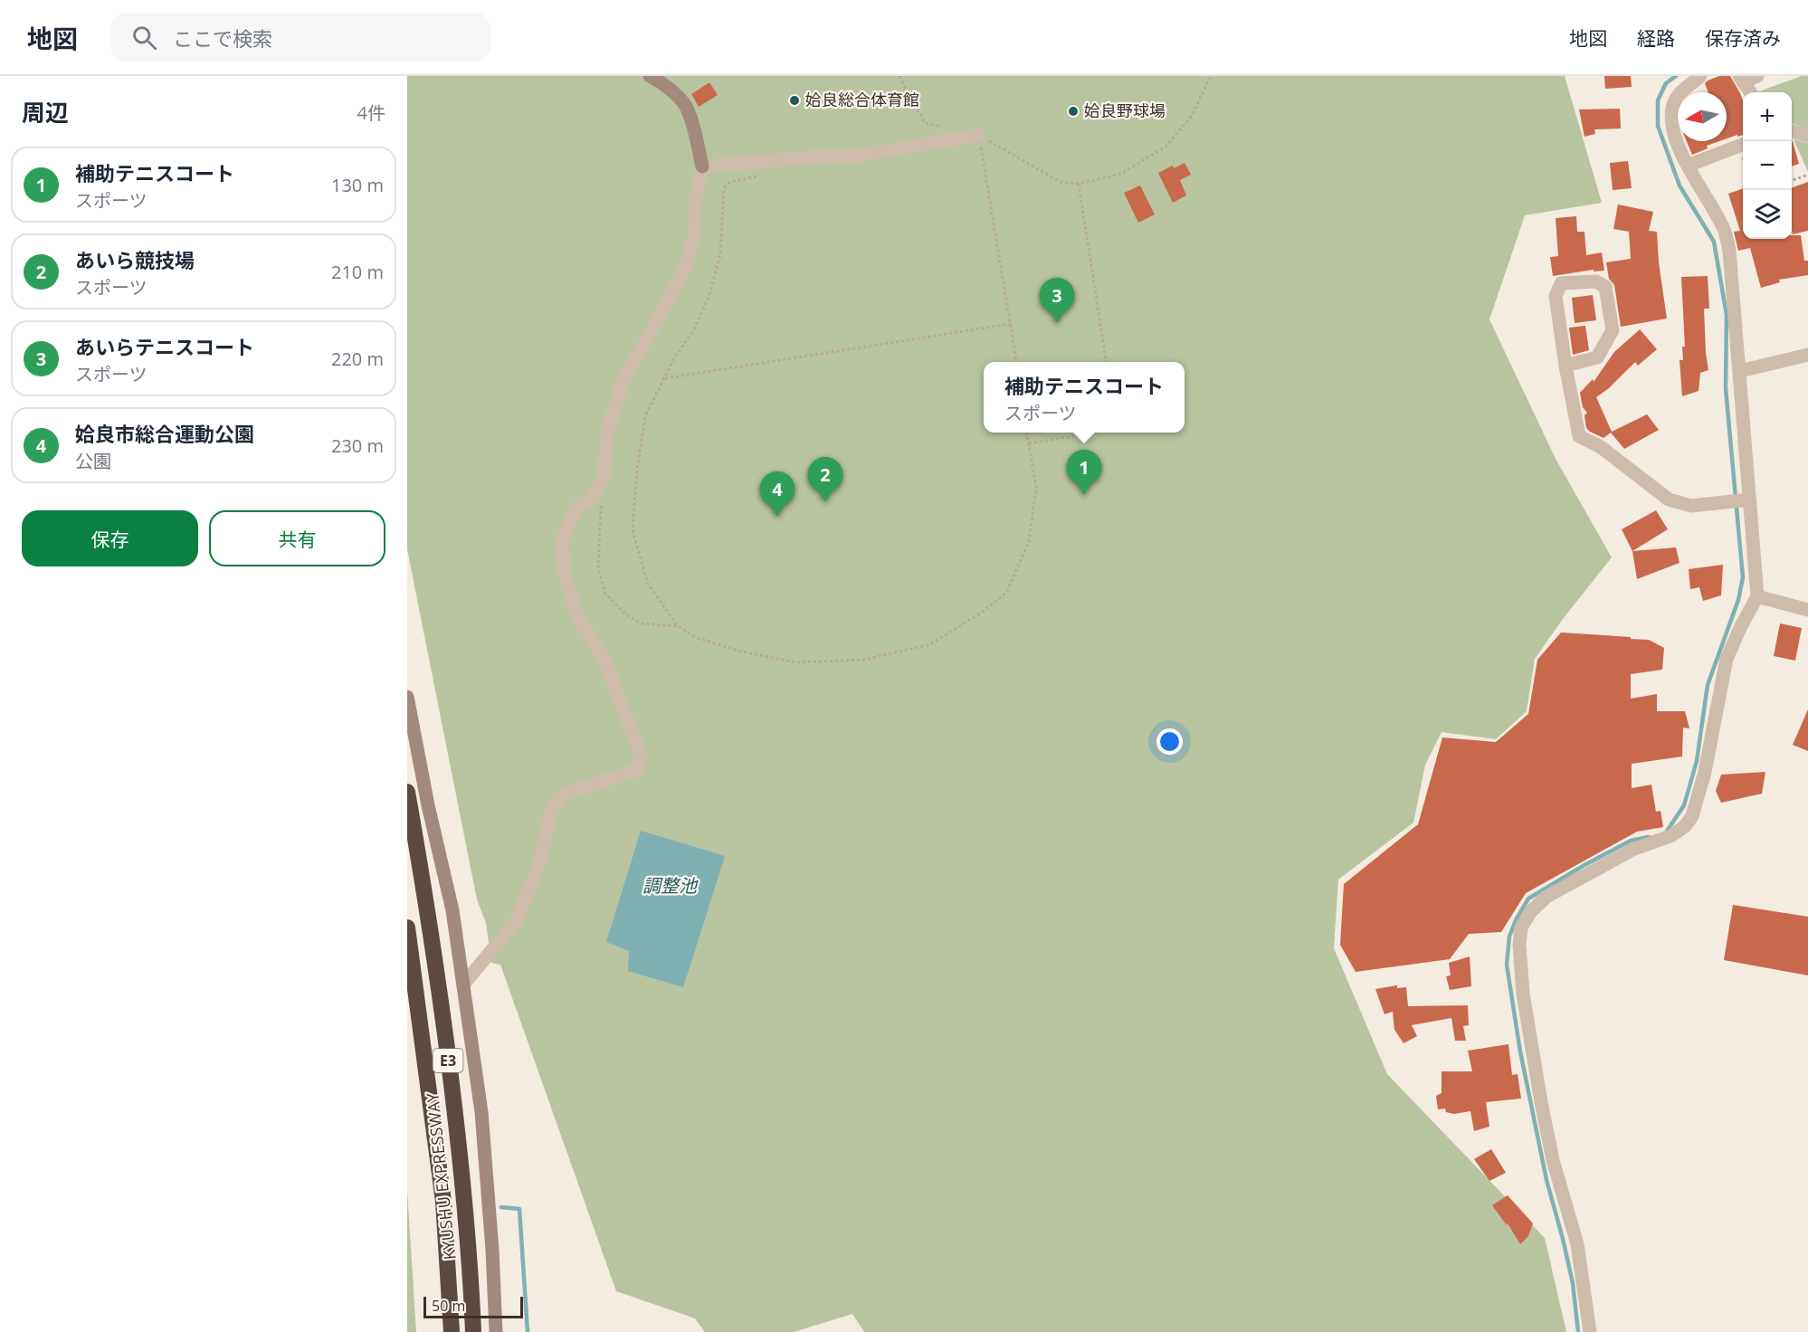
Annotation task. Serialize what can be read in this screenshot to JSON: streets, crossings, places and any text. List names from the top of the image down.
{
  "streets": {
    "highway": ["E3", "KYUSHU EXPRESSWAY"]
  },
  "water": ["調整池"],
  "places": ["姶良総合体育館", "姶良野球場"],
  "scale_bar": "50 m",
  "north": "left",
  "page": {
    "header": "地図",
    "search": "ここで検索",
    "nav": ["地図", "経路", "保存済み"],
    "heading": ["周辺", "4件"],
    "map_buttons": ["+", "−"],
    "list": [
      {
        "mark": "1",
        "name": "補助テニスコート",
        "note": "スポーツ",
        "value": "130 m"
      },
      {
        "mark": "2",
        "name": "あいら競技場",
        "note": "スポーツ",
        "value": "210 m"
      },
      {
        "mark": "3",
        "name": "あいらテニスコート",
        "note": "スポーツ",
        "value": "220 m"
      },
      {
        "mark": "4",
        "name": "姶良市総合運動公園",
        "note": "公園",
        "value": "230 m"
      }
    ],
    "pins": [
      "3",
      "1",
      "2",
      "4"
    ],
    "popup": ["補助テニスコート", "スポーツ"],
    "buttons": ["保存", "共有"],
    "scale": "50 m"
  }
}
